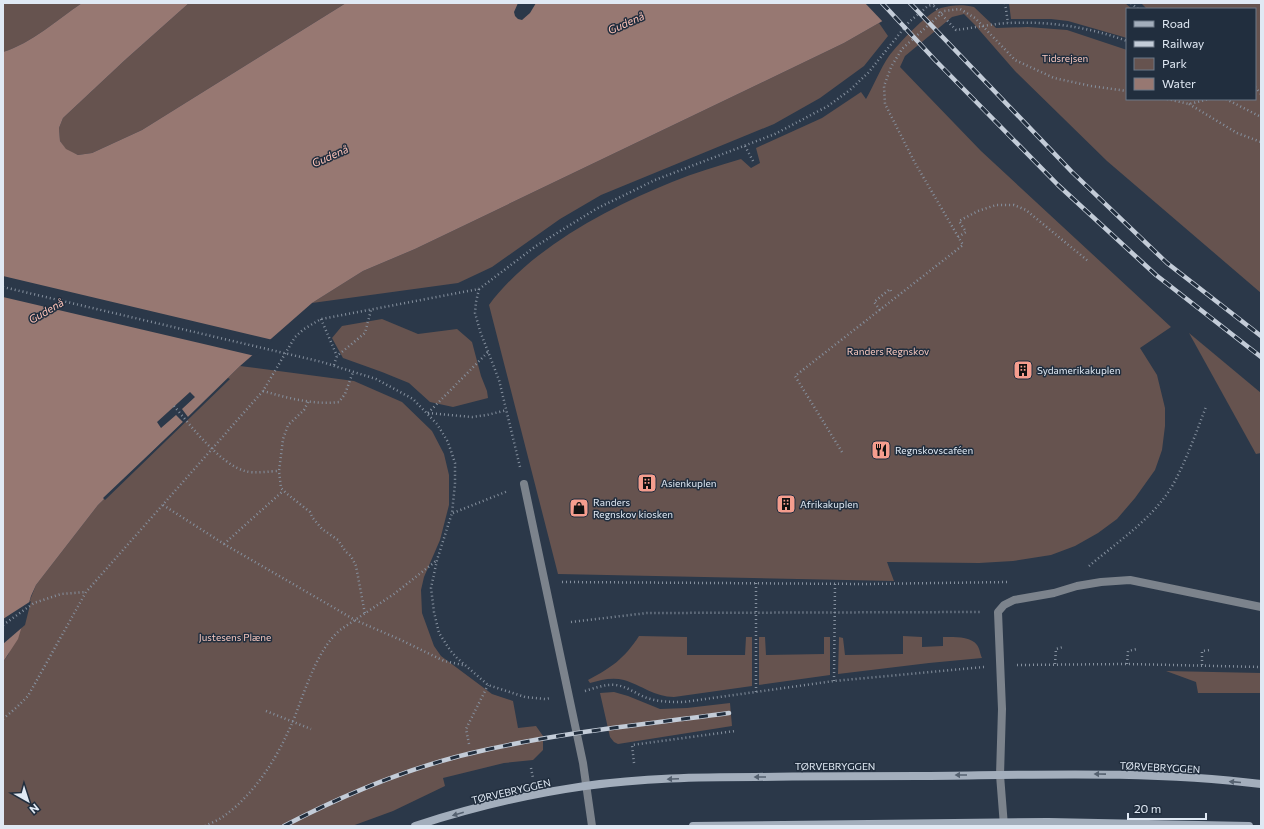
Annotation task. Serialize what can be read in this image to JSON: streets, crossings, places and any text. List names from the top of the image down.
{
  "streets": {
    "main road": ["TØRVEBRYGGEN"]
  },
  "water": ["Gudenå"],
  "parks": ["Tidsrejsen", "Randers Regnskov", "Justesens Plæne"],
  "places": {
    "building": ["Sydamerikakuplen", "Asienkuplen", "Afrikakuplen"],
    "restaurant": ["Regnskovscaféen"],
    "shop": ["Randers Regnskov kiosken"]
  },
  "legend": [
    "Road",
    "Railway",
    "Park",
    "Water"
  ],
  "scale_bar": "20 m",
  "north": "bottom right"
}
